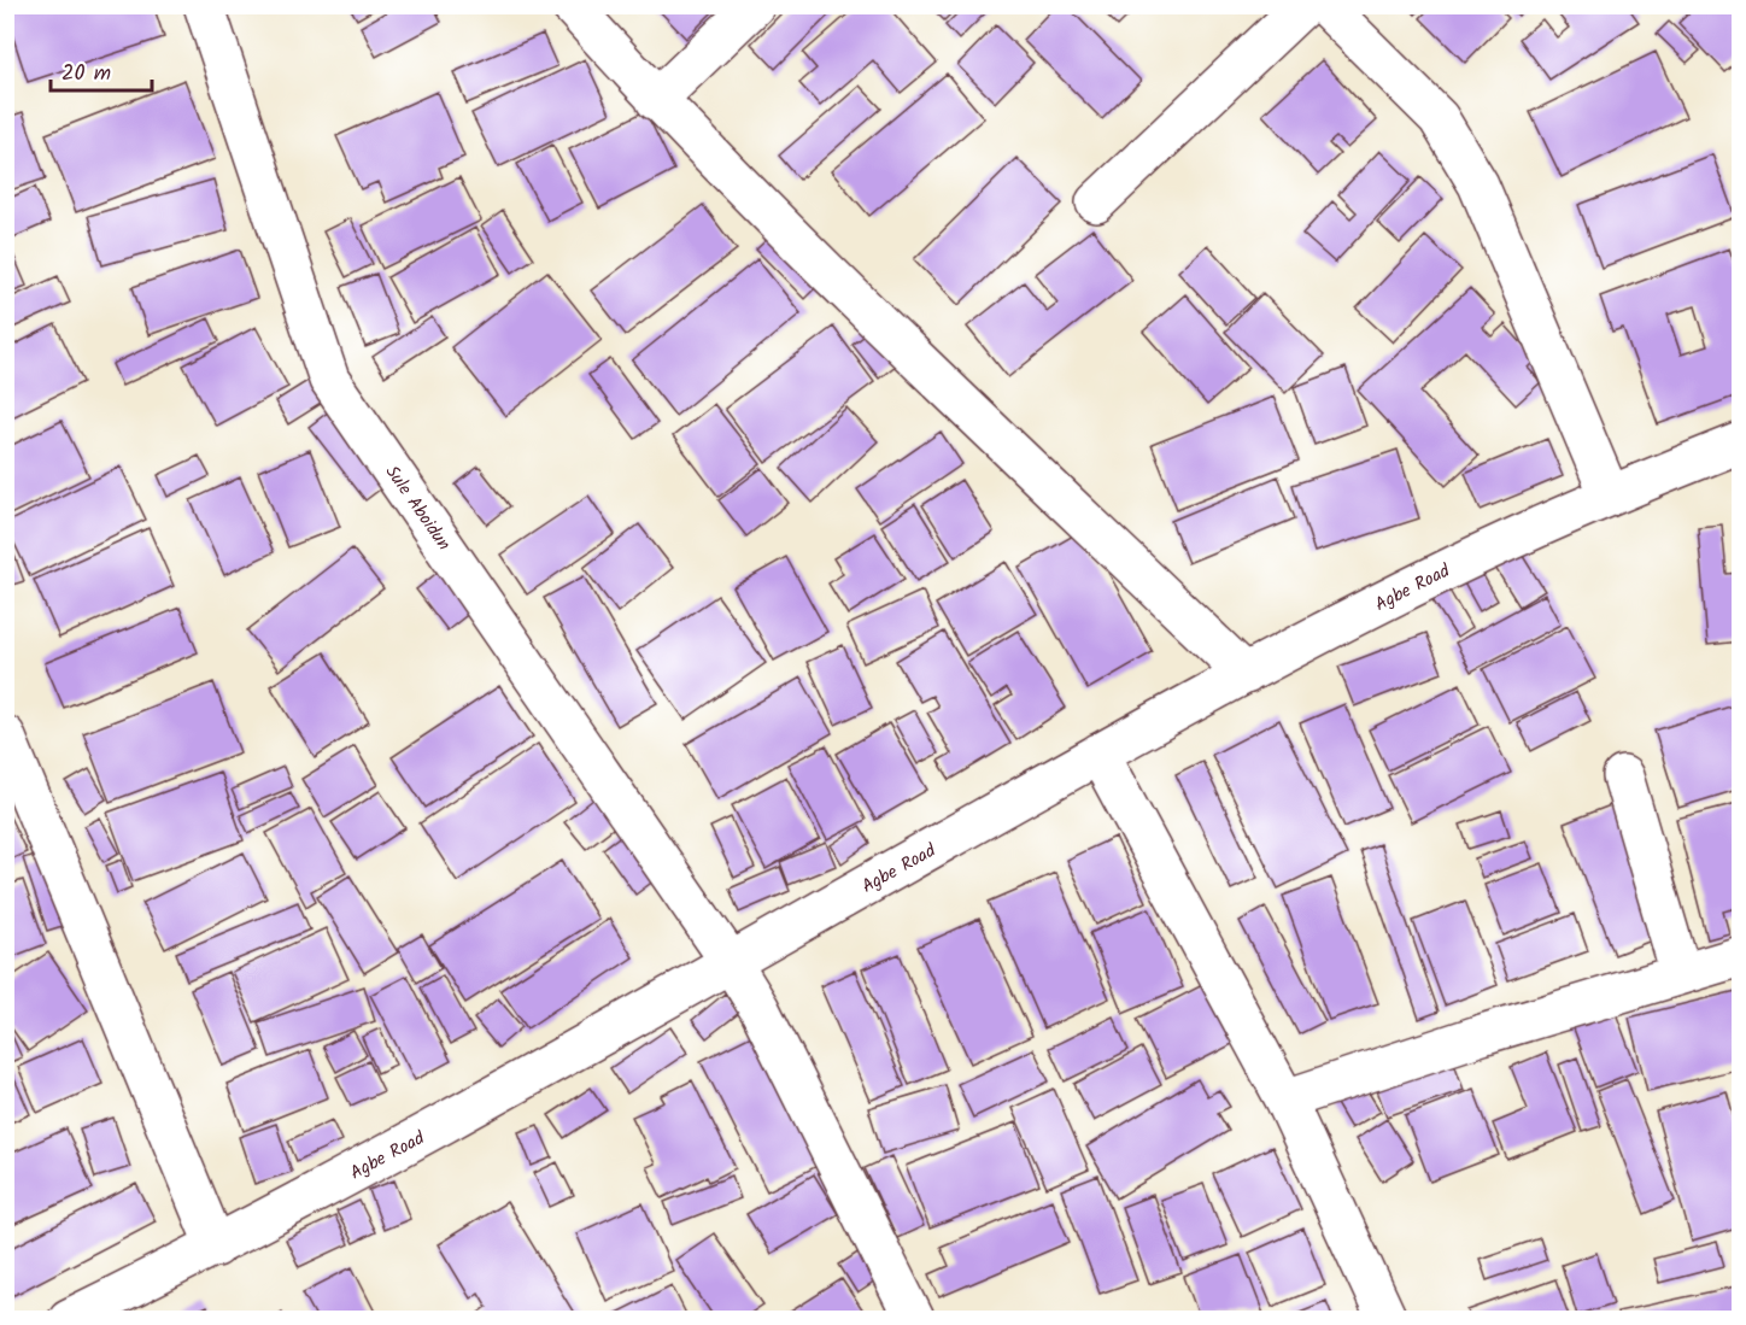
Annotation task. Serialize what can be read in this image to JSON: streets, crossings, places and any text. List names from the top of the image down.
{
  "streets": {
    "street": ["Sule Aboidun", "Agbe Road"]
  },
  "crossings": [
    ["Sule Aboidun", "Agbe Road"]
  ],
  "scale_bar": "20 m"
}
